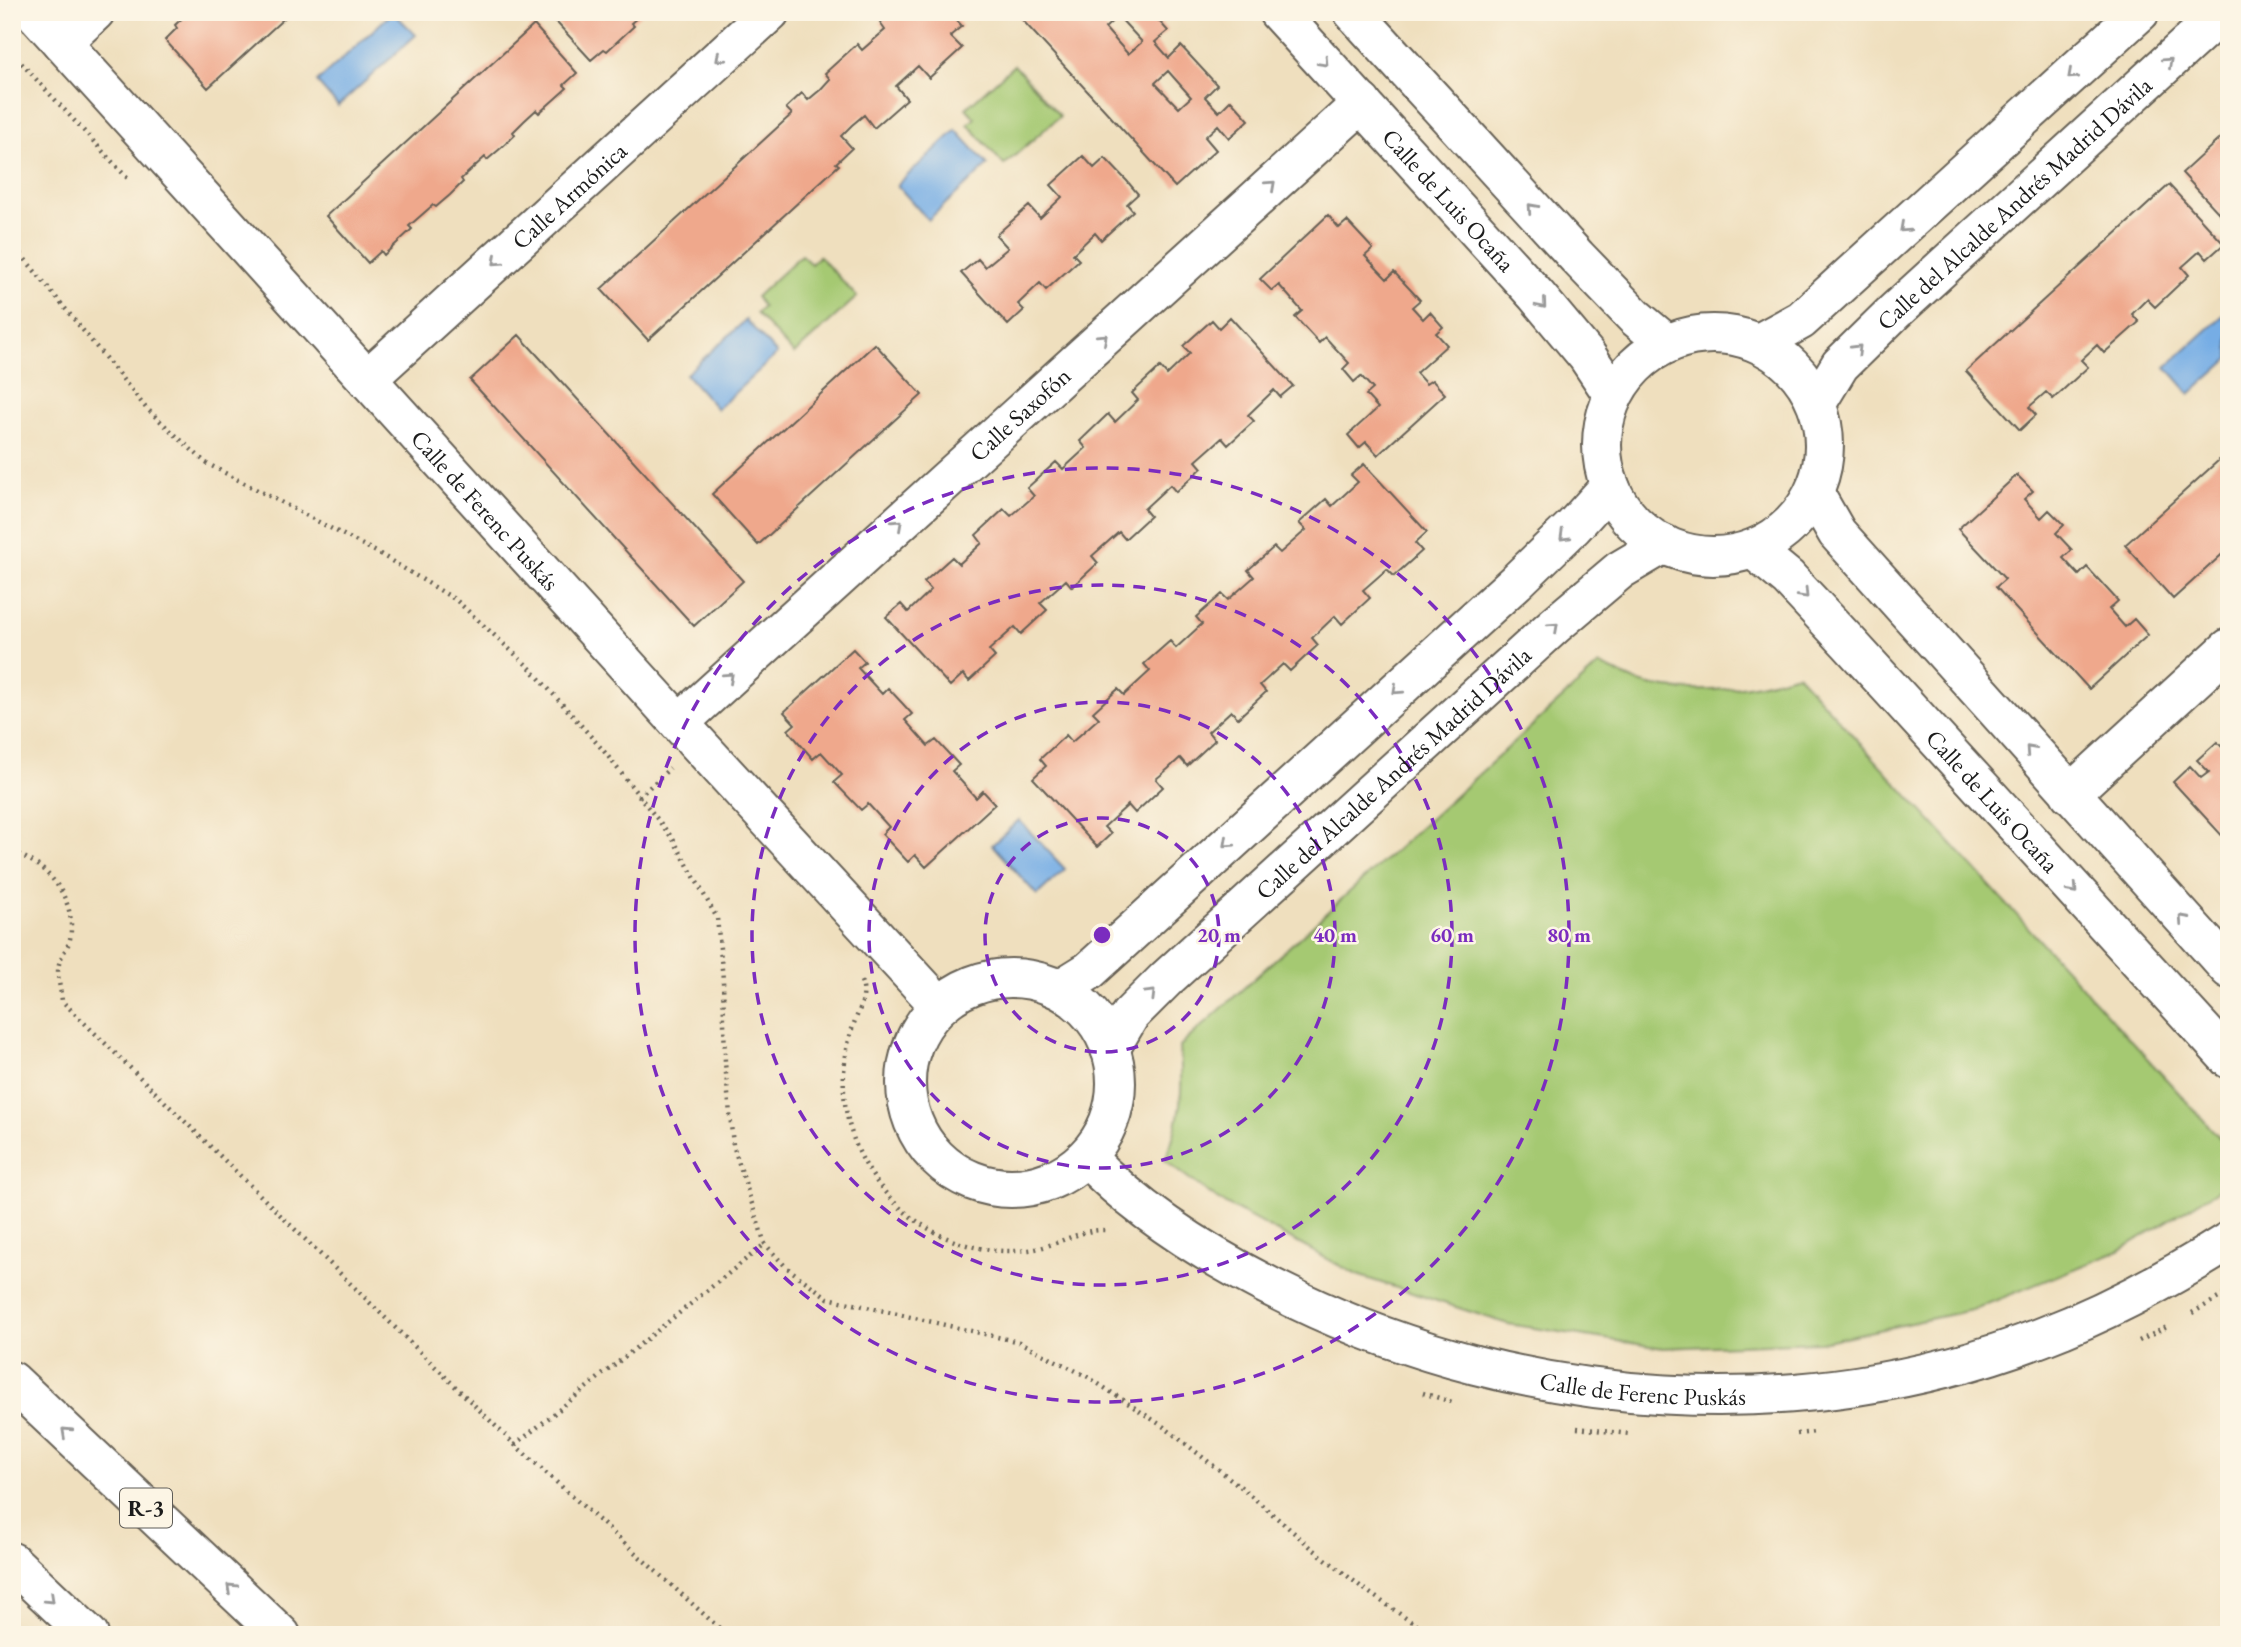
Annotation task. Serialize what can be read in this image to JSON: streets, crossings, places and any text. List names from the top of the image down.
{
  "streets": {
    "main road": [
      "Calle Armónica",
      "Calle de Luis Ocaña",
      "Calle del Alcalde Andrés Madrid Dávila",
      "Calle Saxofón",
      "Calle de Ferenc Puskás",
      "R-3"
    ]
  },
  "crossings": [
    ["Calle Armónica", "Calle de Ferenc Puskás"],
    ["Calle de Luis Ocaña", "Calle del Alcalde Andrés Madrid Dávila"],
    ["Calle de Luis Ocaña", "Calle Saxofón"],
    ["Calle del Alcalde Andrés Madrid Dávila", "Calle de Ferenc Puskás"],
    ["Calle Saxofón", "Calle de Ferenc Puskás"]
  ],
  "one_way": ["Calle Armónica", "Calle Saxofón"],
  "rings": [
    "20 m",
    "40 m",
    "60 m",
    "80 m"
  ]
}
